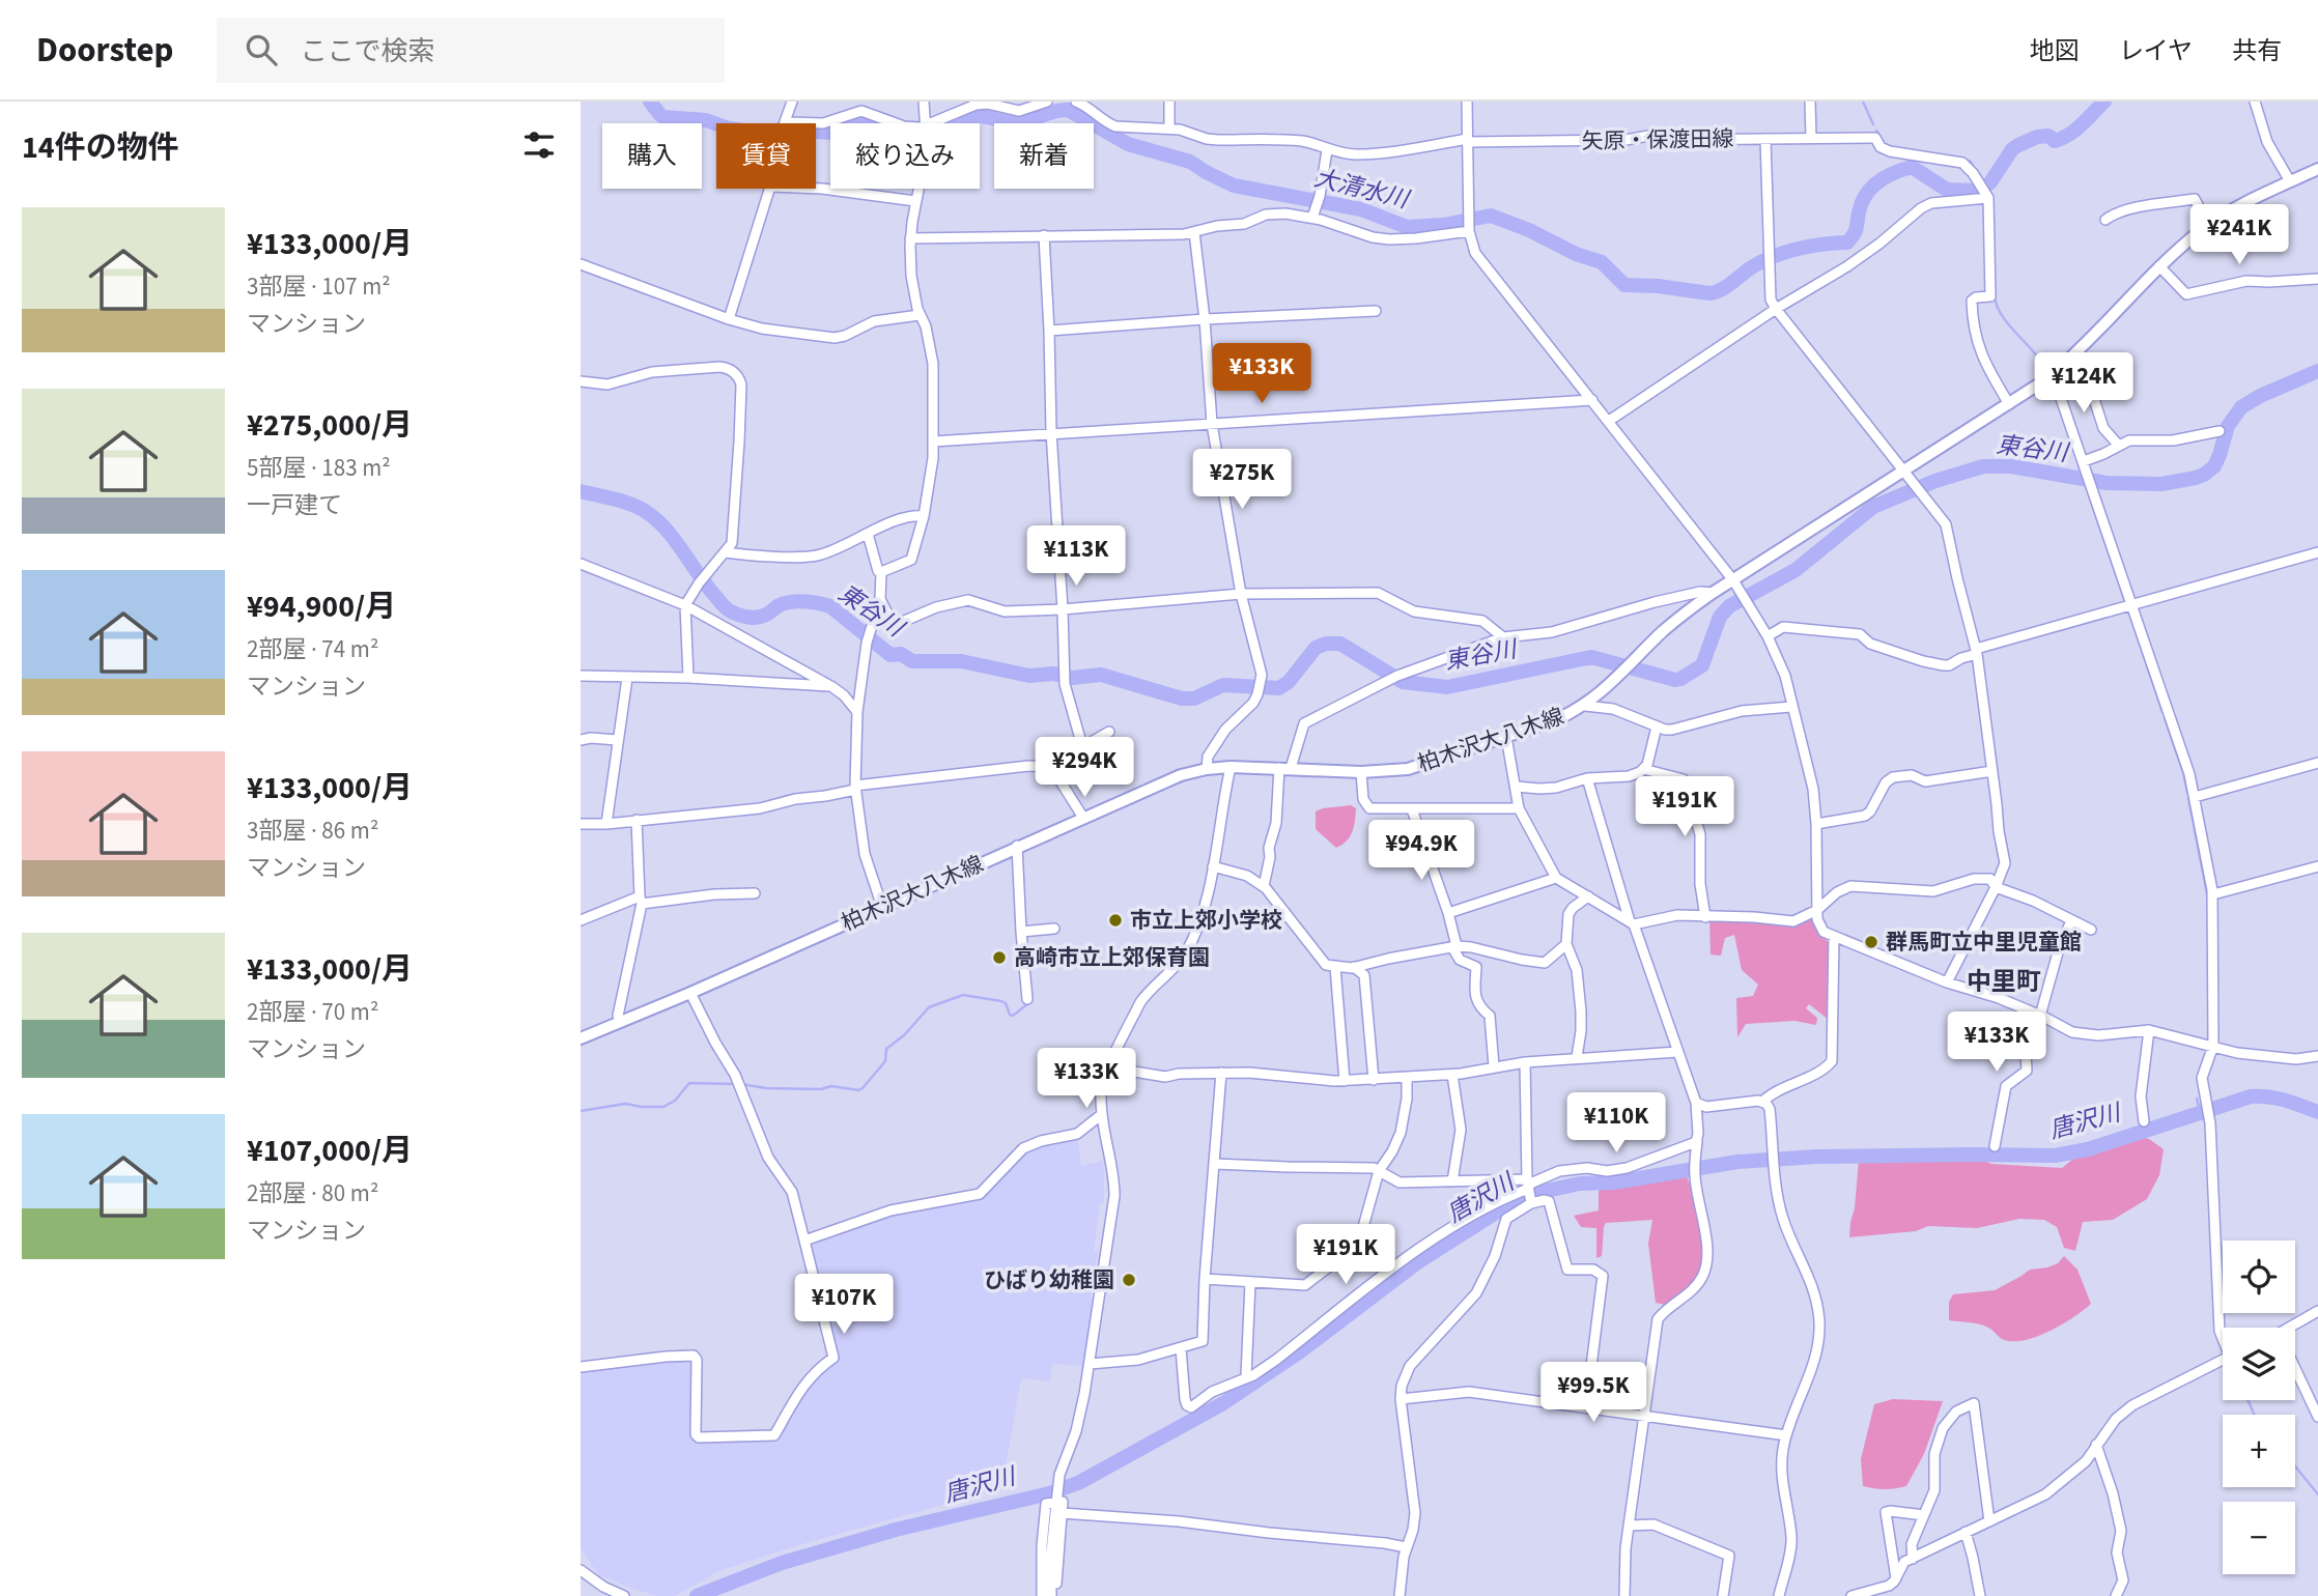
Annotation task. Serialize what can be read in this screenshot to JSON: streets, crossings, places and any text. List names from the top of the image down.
{
  "streets": {
    "main road": ["柏木沢大八木線"],
    "street": ["矢原・保渡田線"]
  },
  "districts": ["中里町"],
  "water": ["大清水川", "東谷川", "唐沢川"],
  "places": [
    "市立上郊小学校",
    "群馬町立中里児童館",
    "高崎市立上郊保育園",
    "ひばり幼稚園"
  ],
  "page": {
    "header": "Doorstep",
    "search": "ここで検索",
    "nav": ["地図", "レイヤ", "共有"],
    "heading": "14件の物件",
    "chip": [
      "購入",
      "賃貸",
      "絞り込み",
      "新着"
    ],
    "list": [
      {
        "name": "¥133,000/月",
        "note": "3部屋 · 107 m² · マンション"
      },
      {
        "name": "¥275,000/月",
        "note": "5部屋 · 183 m² · 一戸建て"
      },
      {
        "name": "¥94,900/月",
        "note": "2部屋 · 74 m² · マンション"
      },
      {
        "name": "¥133,000/月",
        "note": "3部屋 · 86 m² · マンション"
      },
      {
        "name": "¥133,000/月",
        "note": "2部屋 · 70 m² · マンション"
      },
      {
        "name": "¥107,000/月",
        "note": "2部屋 · 80 m² · マンション"
      }
    ],
    "price": [
      "¥241K",
      "¥133K",
      "¥124K",
      "¥275K",
      "¥113K",
      "¥294K",
      "¥191K",
      "¥94.9K",
      "¥133K",
      "¥133K",
      "¥110K",
      "¥191K",
      "¥107K",
      "¥99.5K"
    ],
    "map_buttons": ["+", "−"]
  }
}
